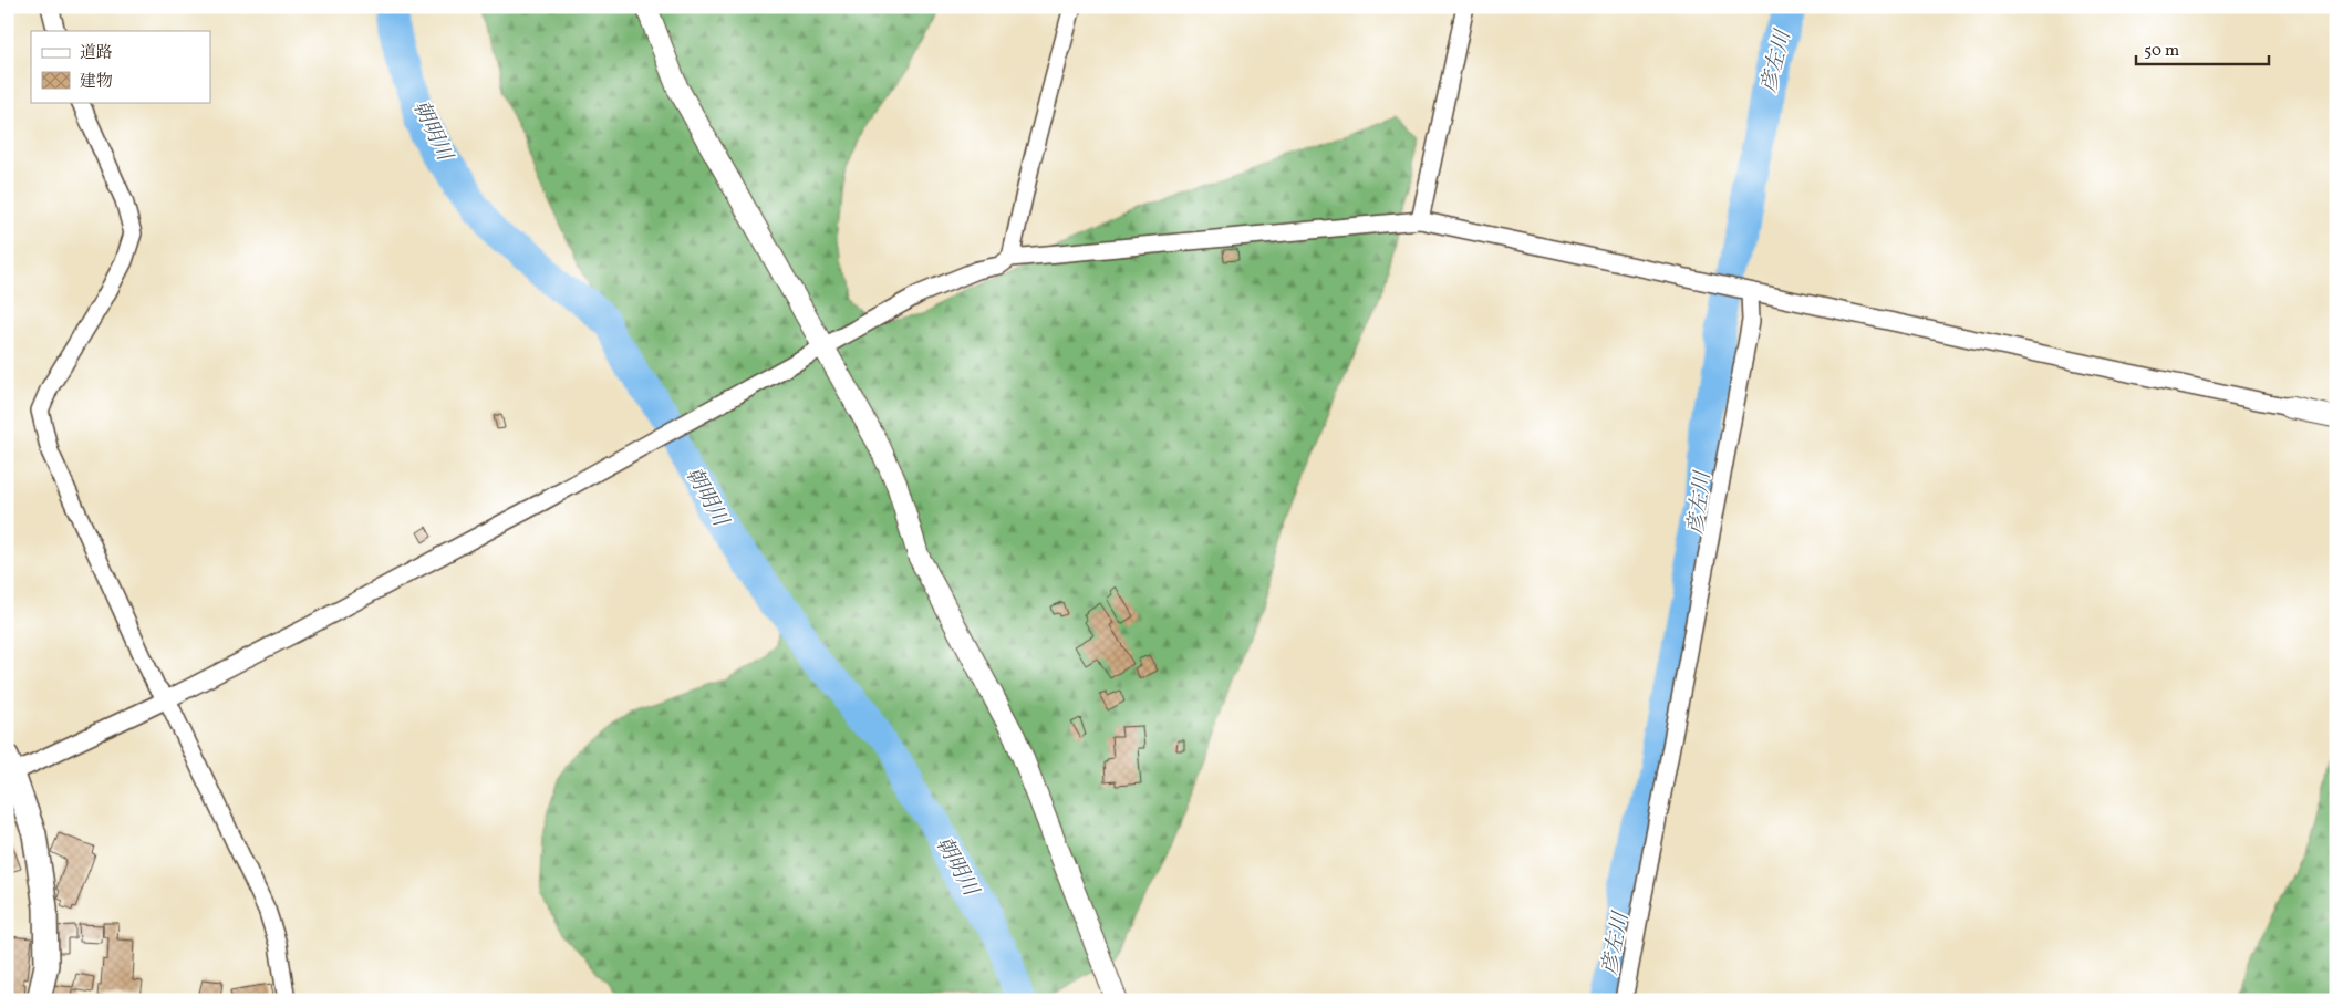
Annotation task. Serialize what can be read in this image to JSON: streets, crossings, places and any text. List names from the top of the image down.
{
  "water": ["彦左川", "朝明川"],
  "legend": ["道路", "建物"],
  "scale_bar": "50 m"
}
